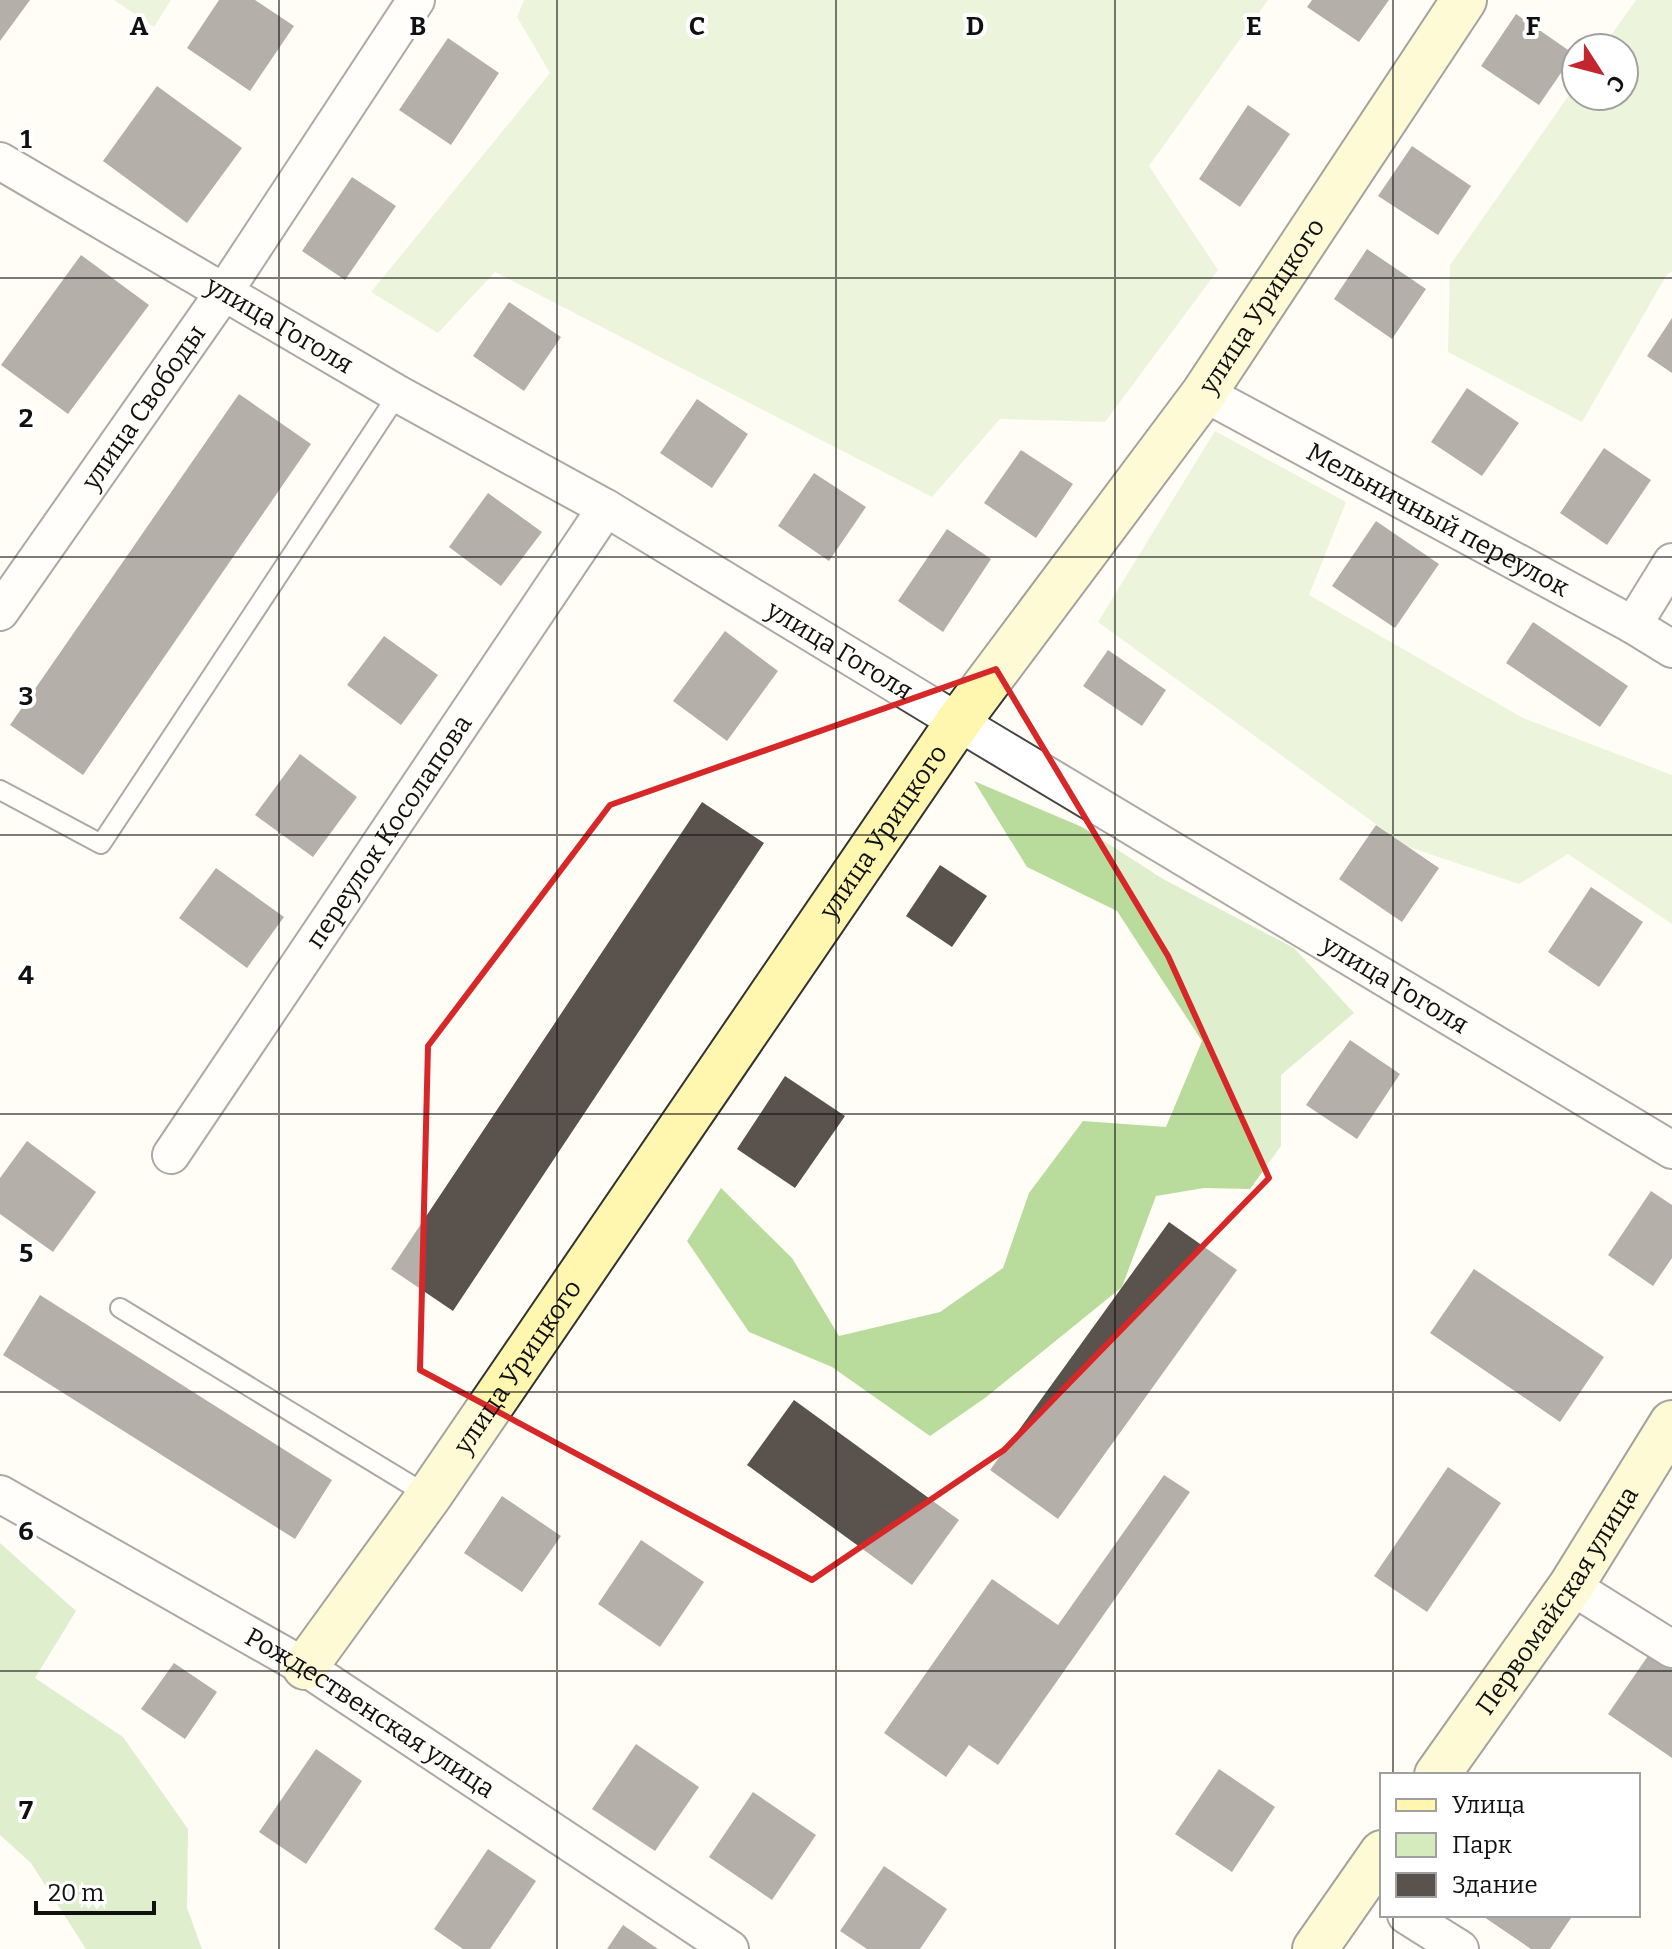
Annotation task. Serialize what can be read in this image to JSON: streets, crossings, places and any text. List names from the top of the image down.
{
  "streets": {
    "street": [
      "улица Урицкого",
      "улица Гоголя",
      "улица Свободы",
      "Мельничный переулок",
      "переулок Косолапова",
      "Первомайская улица",
      "Рождественская улица"
    ]
  },
  "crossings": [
    ["улица Урицкого", "улица Гоголя"],
    ["улица Урицкого", "Мельничный переулок"],
    ["улица Урицкого", "Рождественская улица"],
    ["улица Гоголя", "улица Свободы"],
    ["улица Гоголя", "переулок Косолапова"]
  ],
  "legend": ["Улица", "Парк", "Здание"],
  "scale_bar": "20 m",
  "north": "bottom right",
  "grid": {
    "columns": [
      "A",
      "B",
      "C",
      "D",
      "E",
      "F"
    ],
    "rows": [
      "1",
      "2",
      "3",
      "4",
      "5",
      "6",
      "7"
    ]
  }
}
